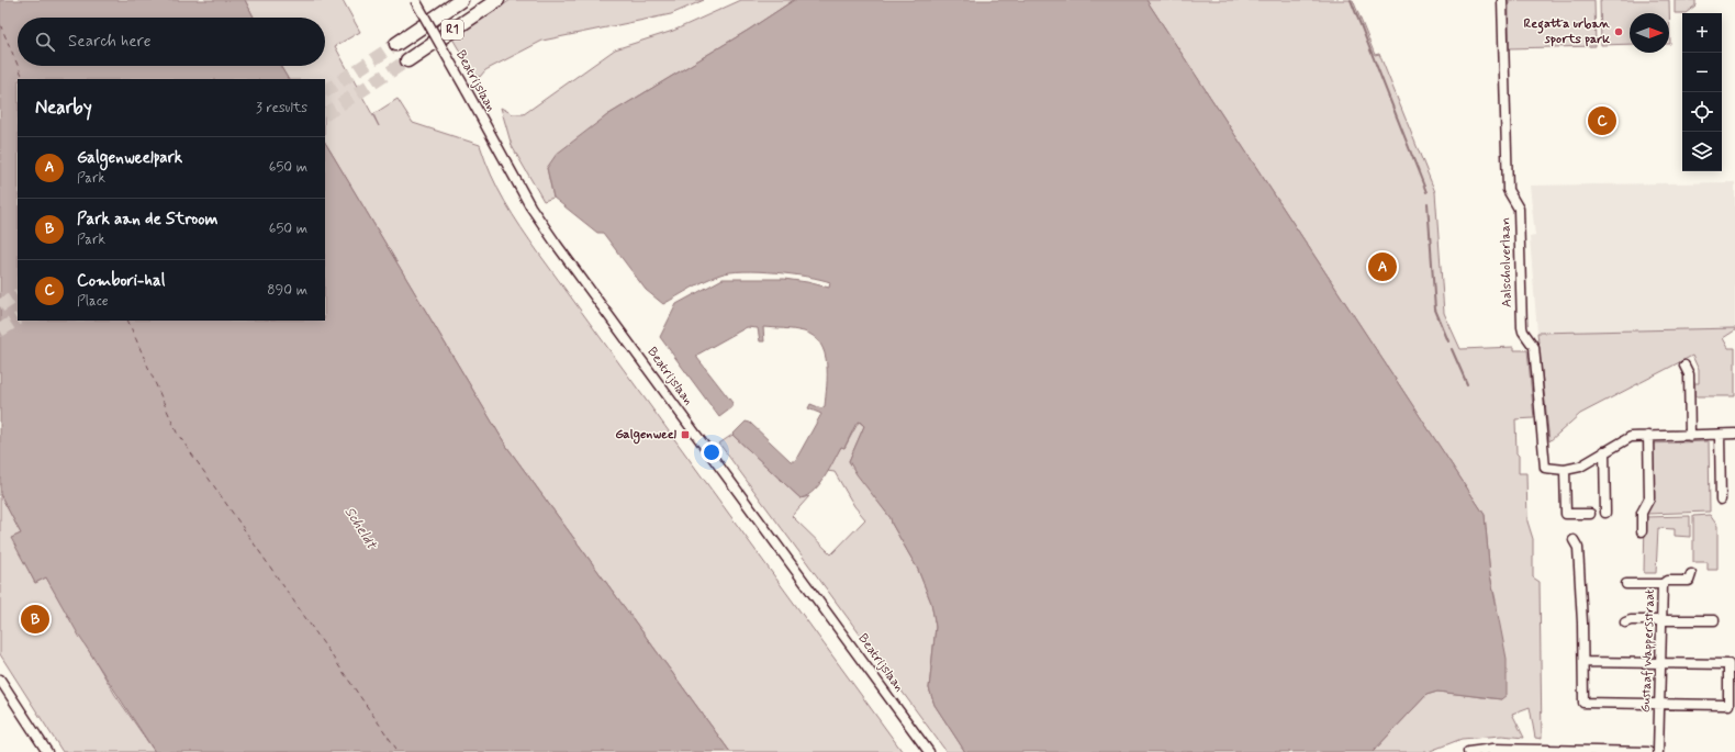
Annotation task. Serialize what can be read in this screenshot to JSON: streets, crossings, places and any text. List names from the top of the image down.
{
  "streets": {
    "highway": ["R1"],
    "street": ["Beatrijslaan", "Aalscholverlaan", "Gustaaf Wappersstraat"]
  },
  "water": ["Scheldt"],
  "places": {
    "other": ["Regatta urban sports park"],
    "transit": ["Galgenweel"]
  },
  "north": "right",
  "page": {
    "map_buttons": ["+", "−"],
    "search": "Search here",
    "heading": ["Nearby", "3 results"],
    "pins": ["C", "A", "B"],
    "list": [
      {
        "mark": "A",
        "name": "Galgenweelpark",
        "note": "Park",
        "value": "650 m"
      },
      {
        "mark": "B",
        "name": "Park aan de Stroom",
        "note": "Park",
        "value": "650 m"
      },
      {
        "mark": "C",
        "name": "Combori-hal",
        "note": "Place",
        "value": "890 m"
      }
    ]
  }
}
